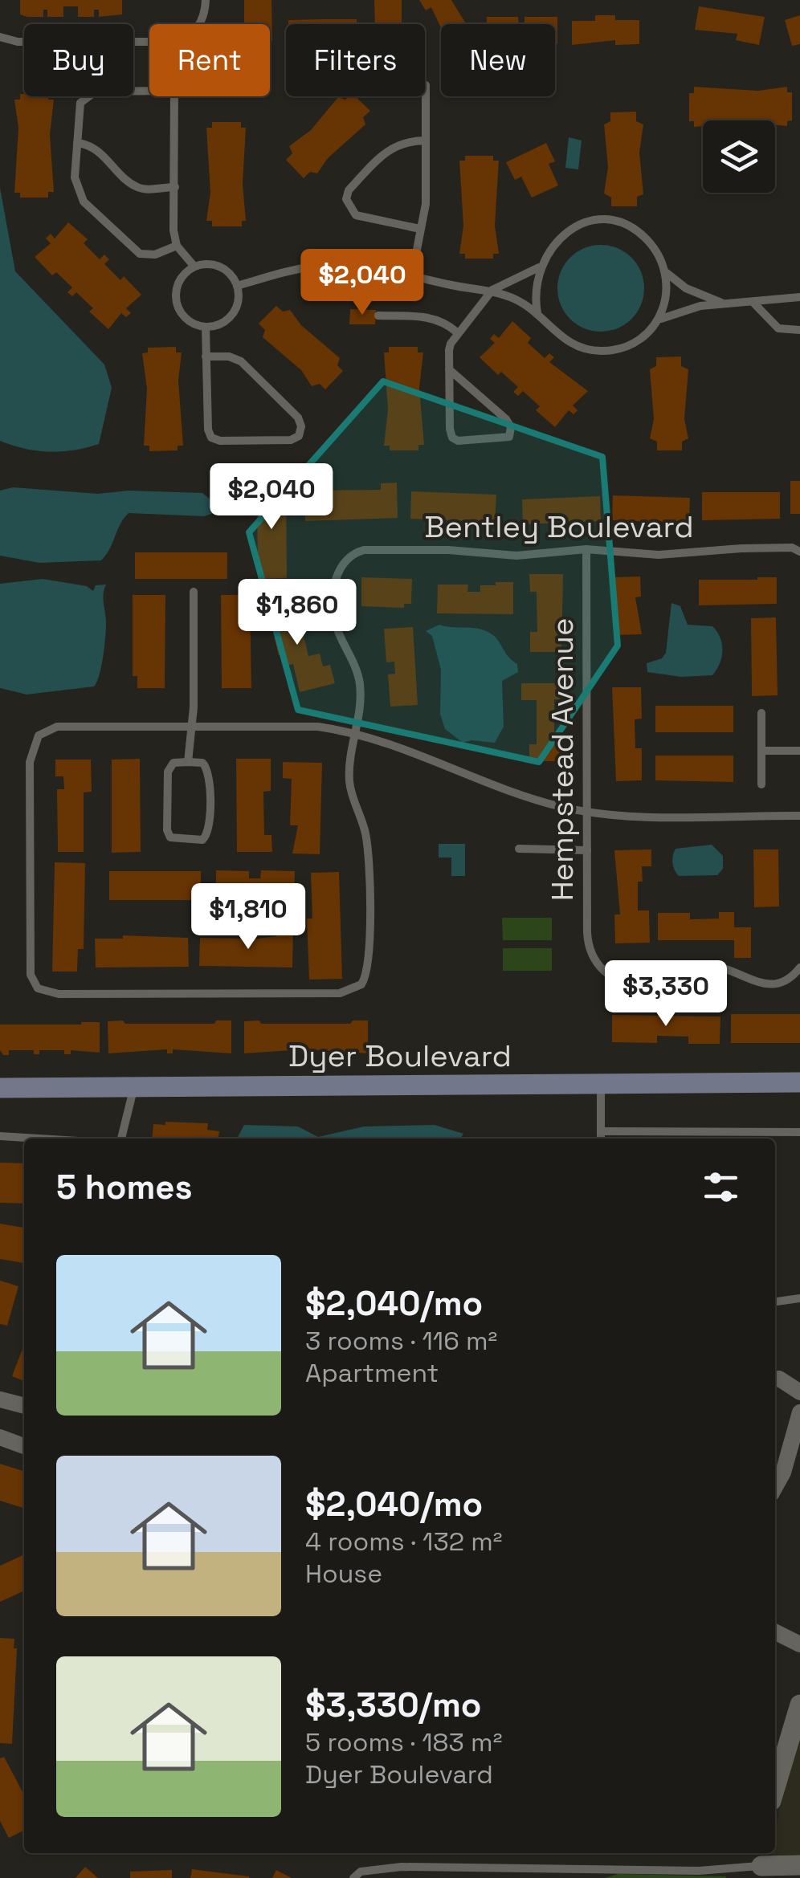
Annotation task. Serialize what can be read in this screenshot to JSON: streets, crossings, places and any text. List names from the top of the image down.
{
  "streets": {
    "main road": ["Dyer Boulevard"],
    "lane": ["Bentley Boulevard", "Hempstead Avenue"]
  },
  "crossings": [
    ["Bentley Boulevard", "Hempstead Avenue"]
  ],
  "page": {
    "chip": [
      "Buy",
      "Rent",
      "Filters",
      "New"
    ],
    "price": [
      "$2,040",
      "$2,040",
      "$1,860",
      "$1,810",
      "$3,330"
    ],
    "heading": "5 homes",
    "list": [
      {
        "name": "$2,040/mo",
        "note": "3 rooms · 116 m² · Apartment"
      },
      {
        "name": "$2,040/mo",
        "note": "4 rooms · 132 m² · House"
      },
      {
        "name": "$3,330/mo",
        "note": "5 rooms · 183 m² · Dyer Boulevard"
      }
    ]
  }
}
